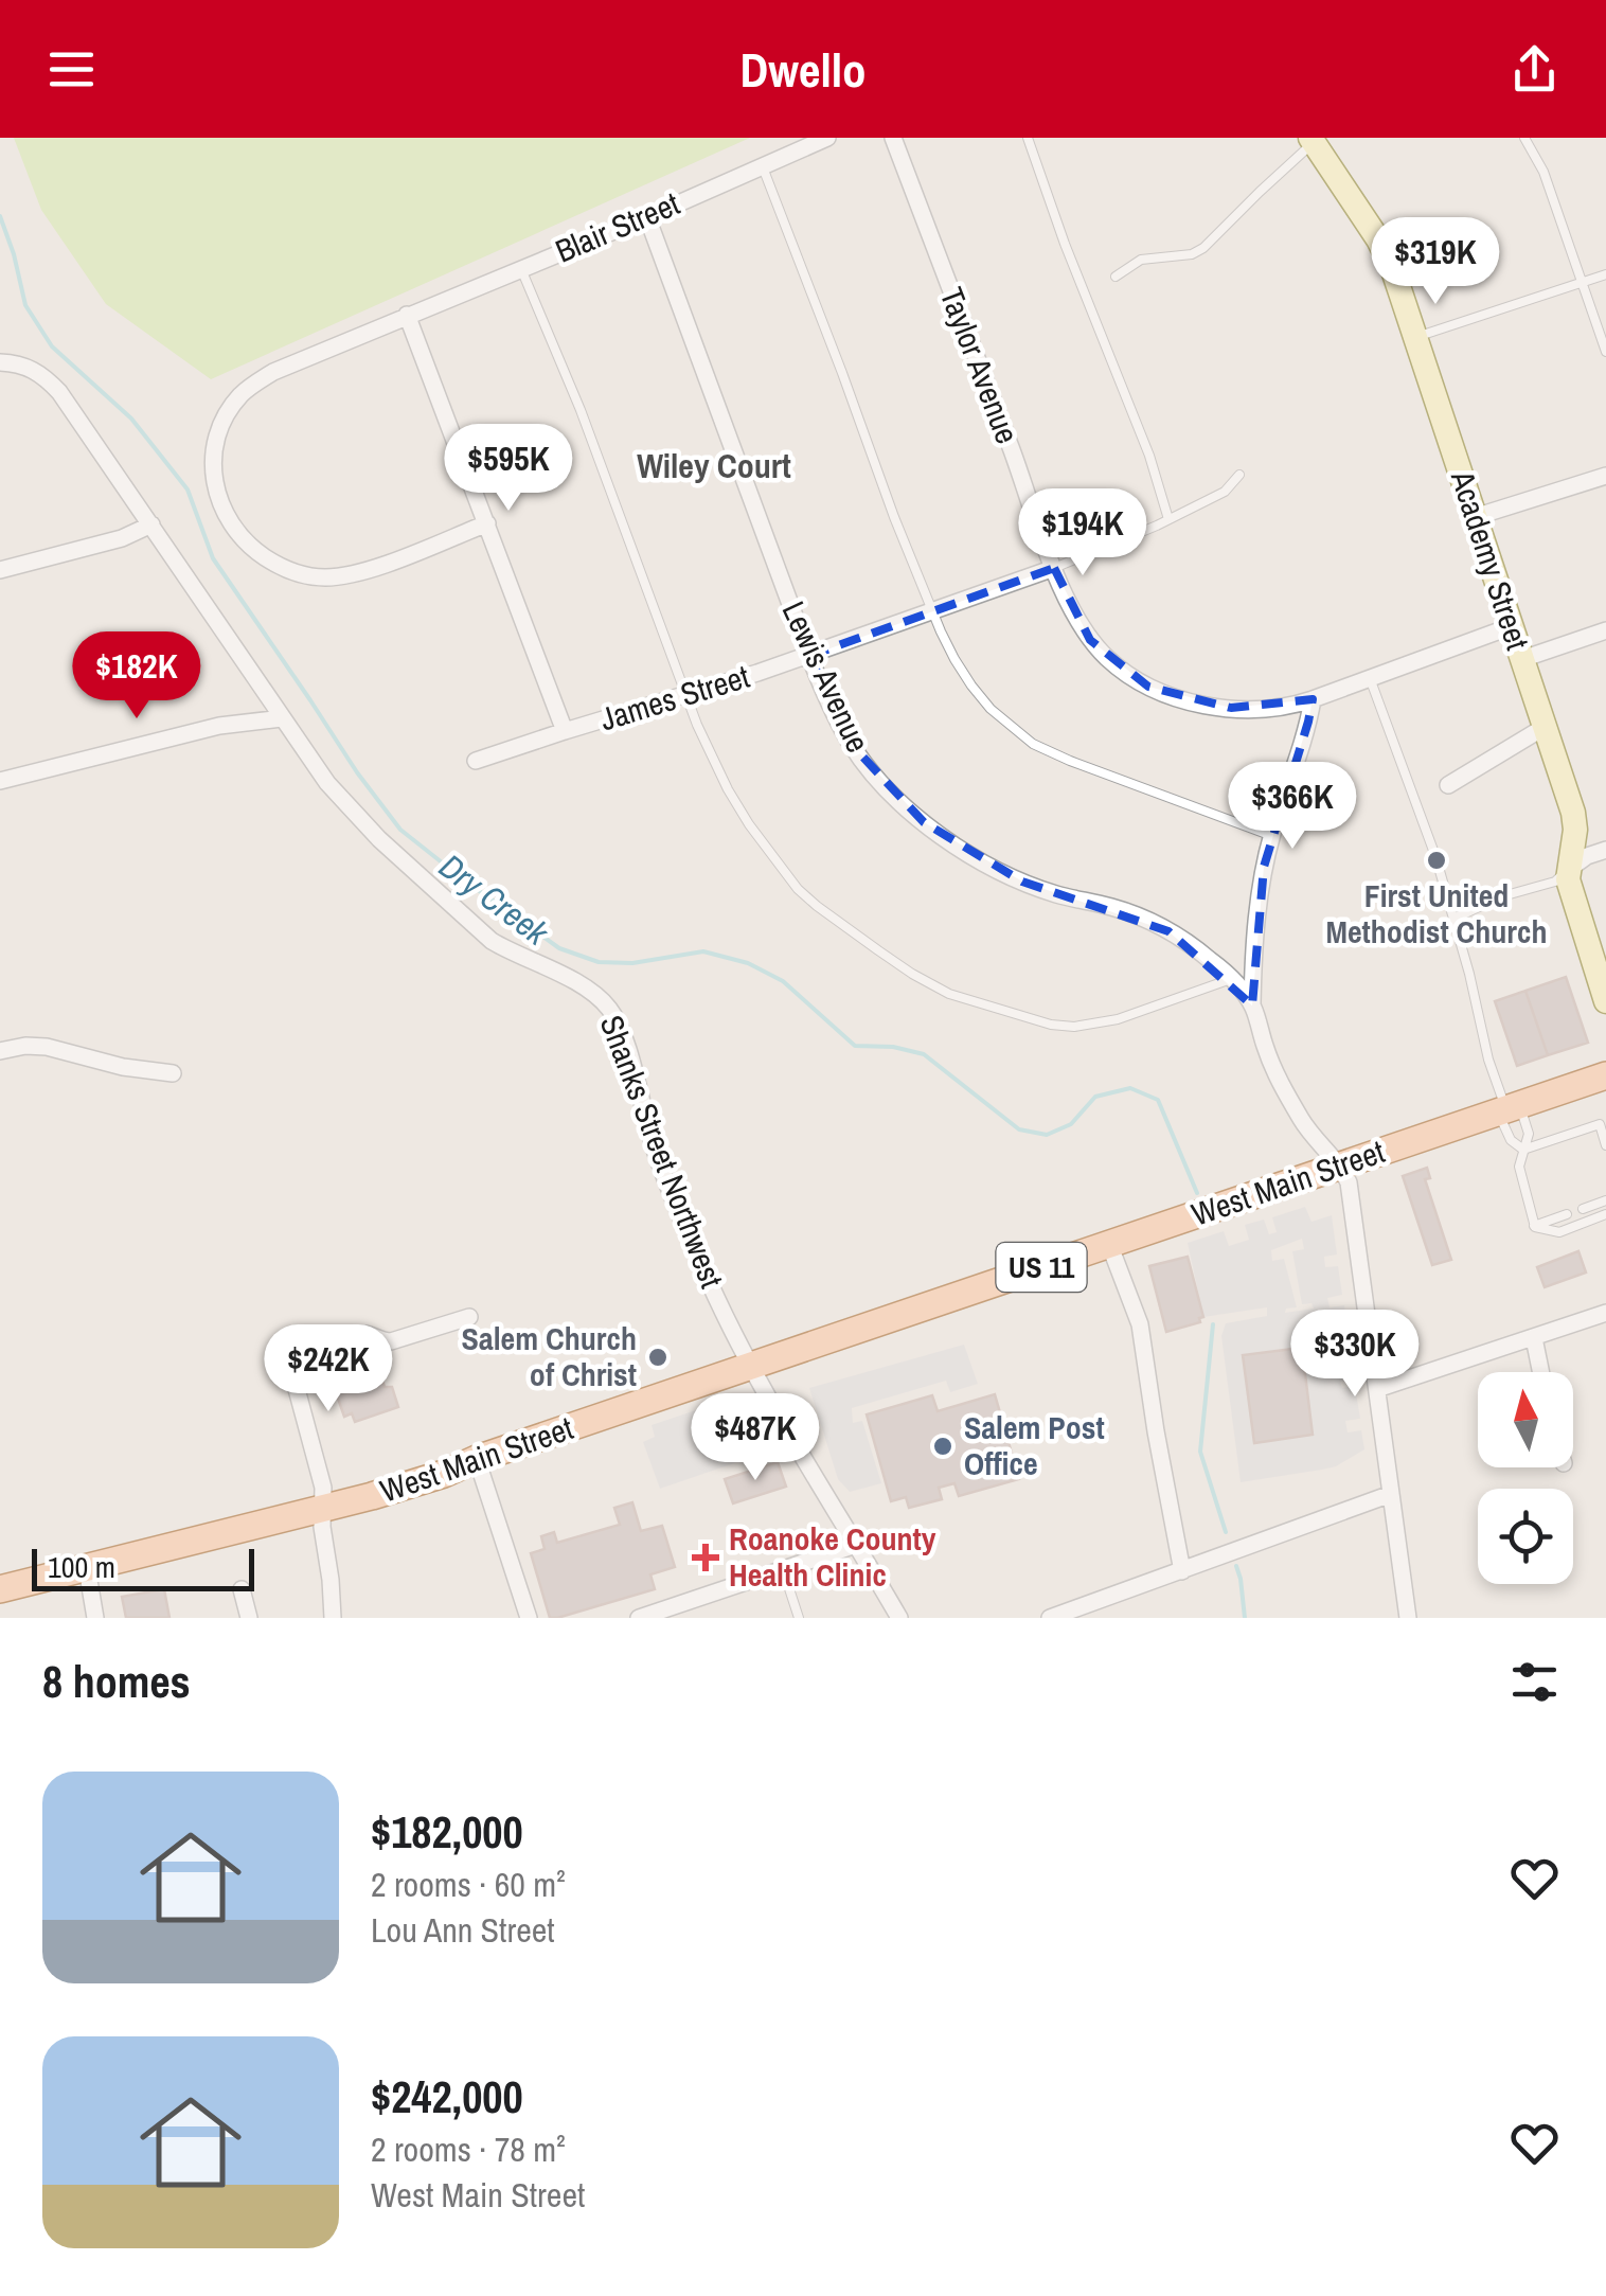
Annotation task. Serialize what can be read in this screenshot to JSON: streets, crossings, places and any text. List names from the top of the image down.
{
  "streets": {
    "main road": ["West Main Street", "US 11"],
    "street": [
      "Blair Street",
      "Taylor Avenue",
      "Academy Street",
      "Lewis Avenue",
      "James Street",
      "Shanks Street Northwest"
    ]
  },
  "crossings": [
    ["Blair Street", "Lewis Avenue"],
    ["Taylor Avenue", "Academy Street"],
    ["Taylor Avenue", "James Street"],
    ["Lewis Avenue", "James Street"],
    ["Lewis Avenue", "West Main Street"],
    ["Shanks Street Northwest", "West Main Street"]
  ],
  "districts": ["Wiley Court"],
  "water": ["Dry Creek"],
  "places": {
    "other": ["First United Methodist Church", "Salem Church of Christ", "Salem Post Office"],
    "health": ["Roanoke County Health Clinic"]
  },
  "scale_bar": "100 m",
  "north": "top",
  "page": {
    "header": "Dwello",
    "price": [
      "$319K",
      "$595K",
      "$194K",
      "$182K",
      "$366K",
      "$330K",
      "$242K",
      "$487K"
    ],
    "scale": "100 m",
    "heading": "8 homes",
    "list": [
      {
        "name": "$182,000",
        "note": "2 rooms · 60 m² · Lou Ann Street"
      },
      {
        "name": "$242,000",
        "note": "2 rooms · 78 m² · West Main Street"
      }
    ]
  }
}
